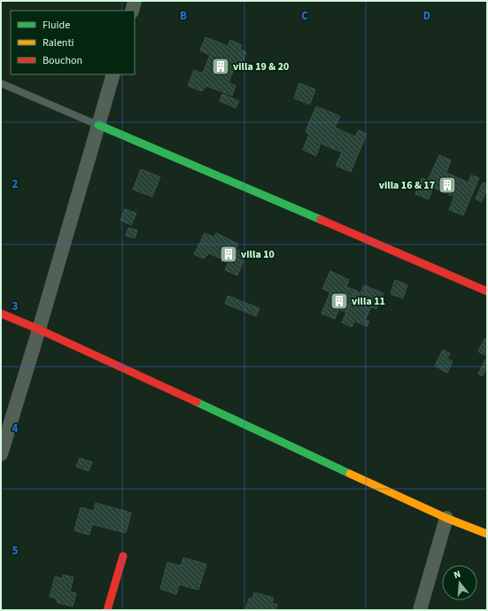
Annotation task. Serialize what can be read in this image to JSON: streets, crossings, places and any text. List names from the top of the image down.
{
  "places": {
    "building": [
      "villa 19 & 20",
      "villa 16 & 17",
      "villa 10",
      "villa 11"
    ]
  },
  "legend": ["Fluide", "Ralenti", "Bouchon"],
  "north": "top",
  "grid": {
    "columns": ["B", "C", "D"],
    "rows": [
      "2",
      "3",
      "4",
      "5"
    ]
  }
}
